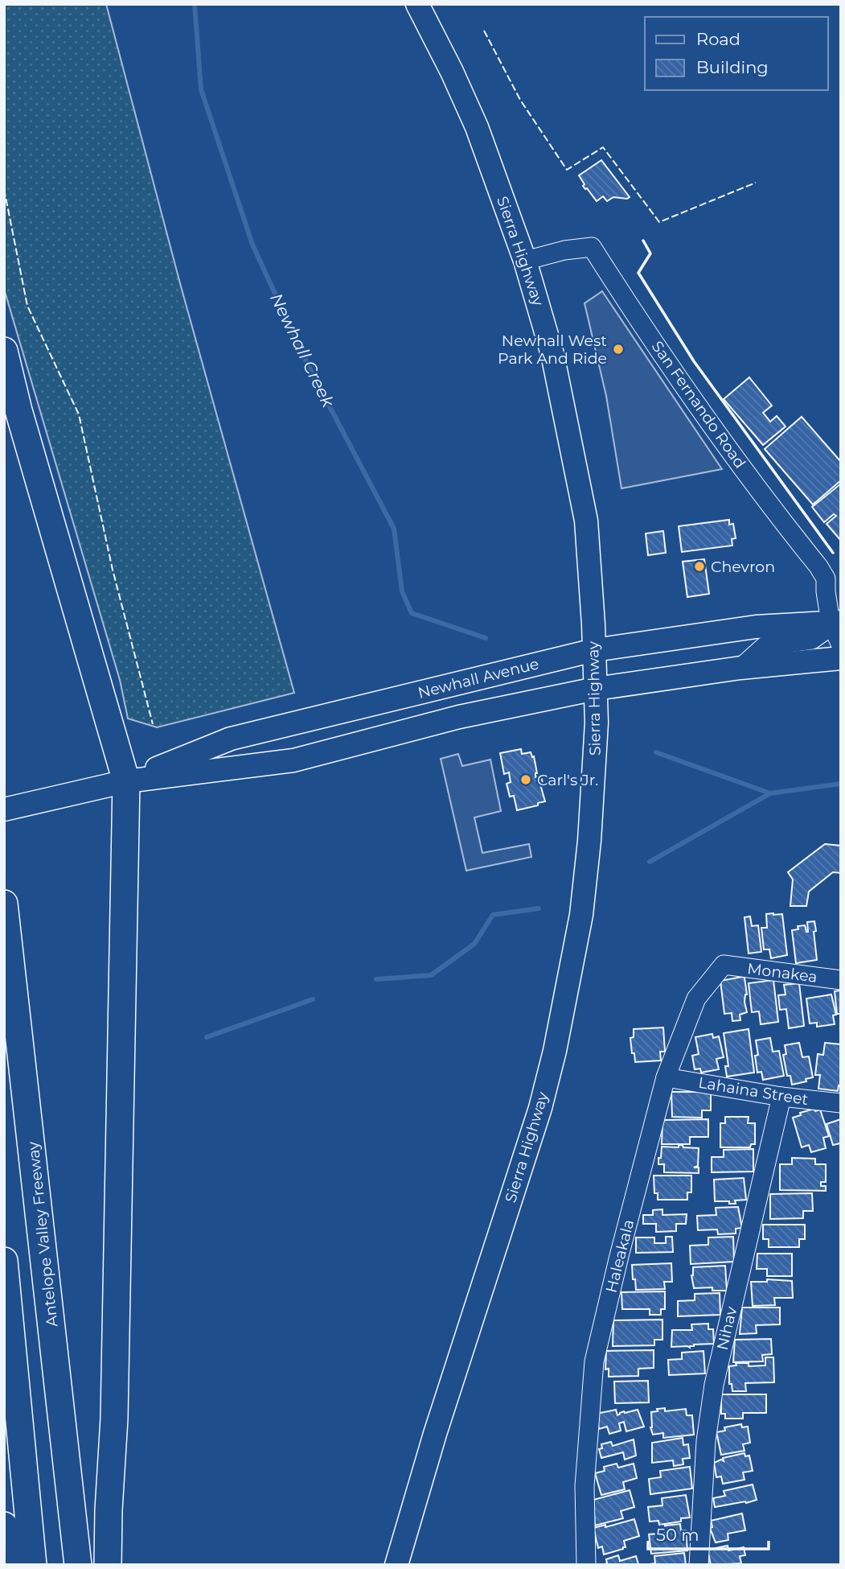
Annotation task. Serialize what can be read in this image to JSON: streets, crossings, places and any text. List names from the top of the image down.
{
  "streets": {
    "highway": ["Antelope Valley Freeway"],
    "main road": ["Sierra Highway", "Newhall Avenue"],
    "street": [
      "San Fernando Road",
      "Monakea",
      "Lahaina Street",
      "Haleakala",
      "Nihav"
    ]
  },
  "crossings": [
    ["Sierra Highway", "San Fernando Road"],
    ["Sierra Highway", "Newhall Avenue"],
    ["San Fernando Road", "Newhall Avenue"],
    ["Monakea", "Haleakala"],
    ["Lahaina Street", "Haleakala"],
    ["Lahaina Street", "Nihav"]
  ],
  "water": ["Newhall Creek"],
  "places": ["Newhall West Park And Ride", "Chevron", "Carl's Jr."],
  "legend": ["Road", "Building"],
  "scale_bar": "50 m"
}
